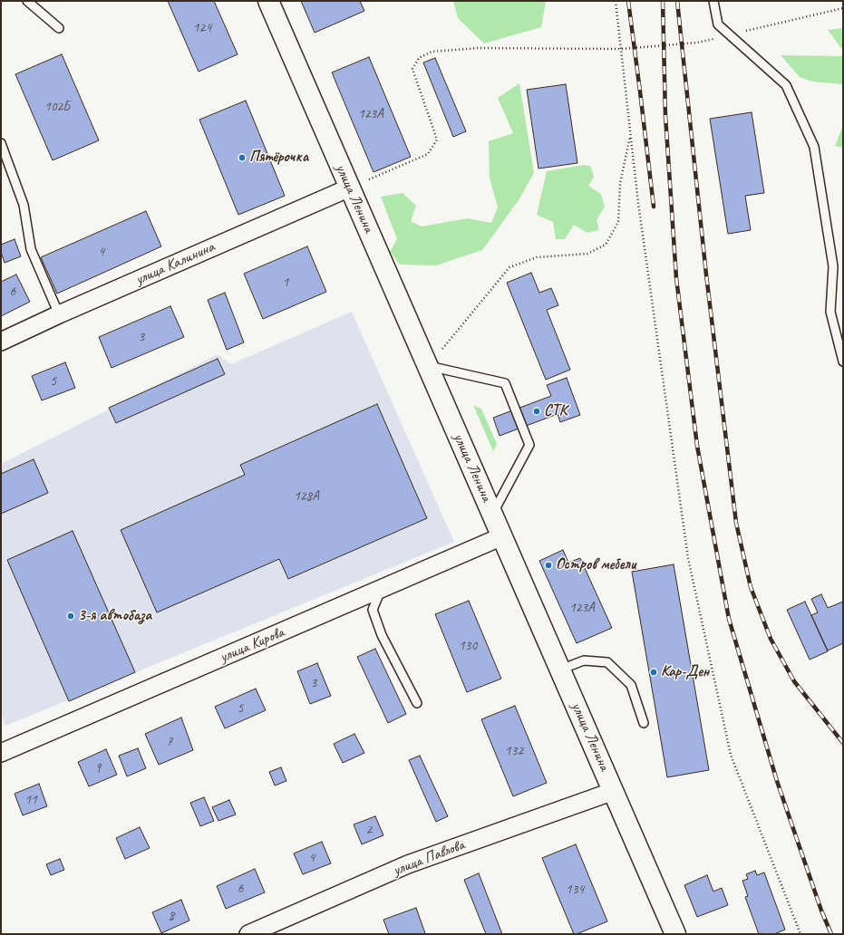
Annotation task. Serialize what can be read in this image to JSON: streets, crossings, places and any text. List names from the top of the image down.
{
  "streets": {
    "street": [
      "улица Ленина",
      "улица Калинина",
      "улица Кирова",
      "улица Павлова"
    ]
  },
  "crossings": [
    ["улица Ленина", "улица Калинина"],
    ["улица Ленина", "улица Кирова"],
    ["улица Ленина", "улица Павлова"]
  ],
  "places": [
    "Пятёрочка",
    "СТК",
    "Остров мебели",
    "3-я автобаза",
    "Кар-Ден"
  ],
  "house_numbers": [
    "124",
    "102Б",
    "123А",
    "4",
    "1",
    "6",
    "3",
    "5",
    "128А",
    "123А",
    "130",
    "3",
    "5",
    "7",
    "132",
    "9",
    "11",
    "2",
    "4",
    "6",
    "134",
    "8"
  ]
}
